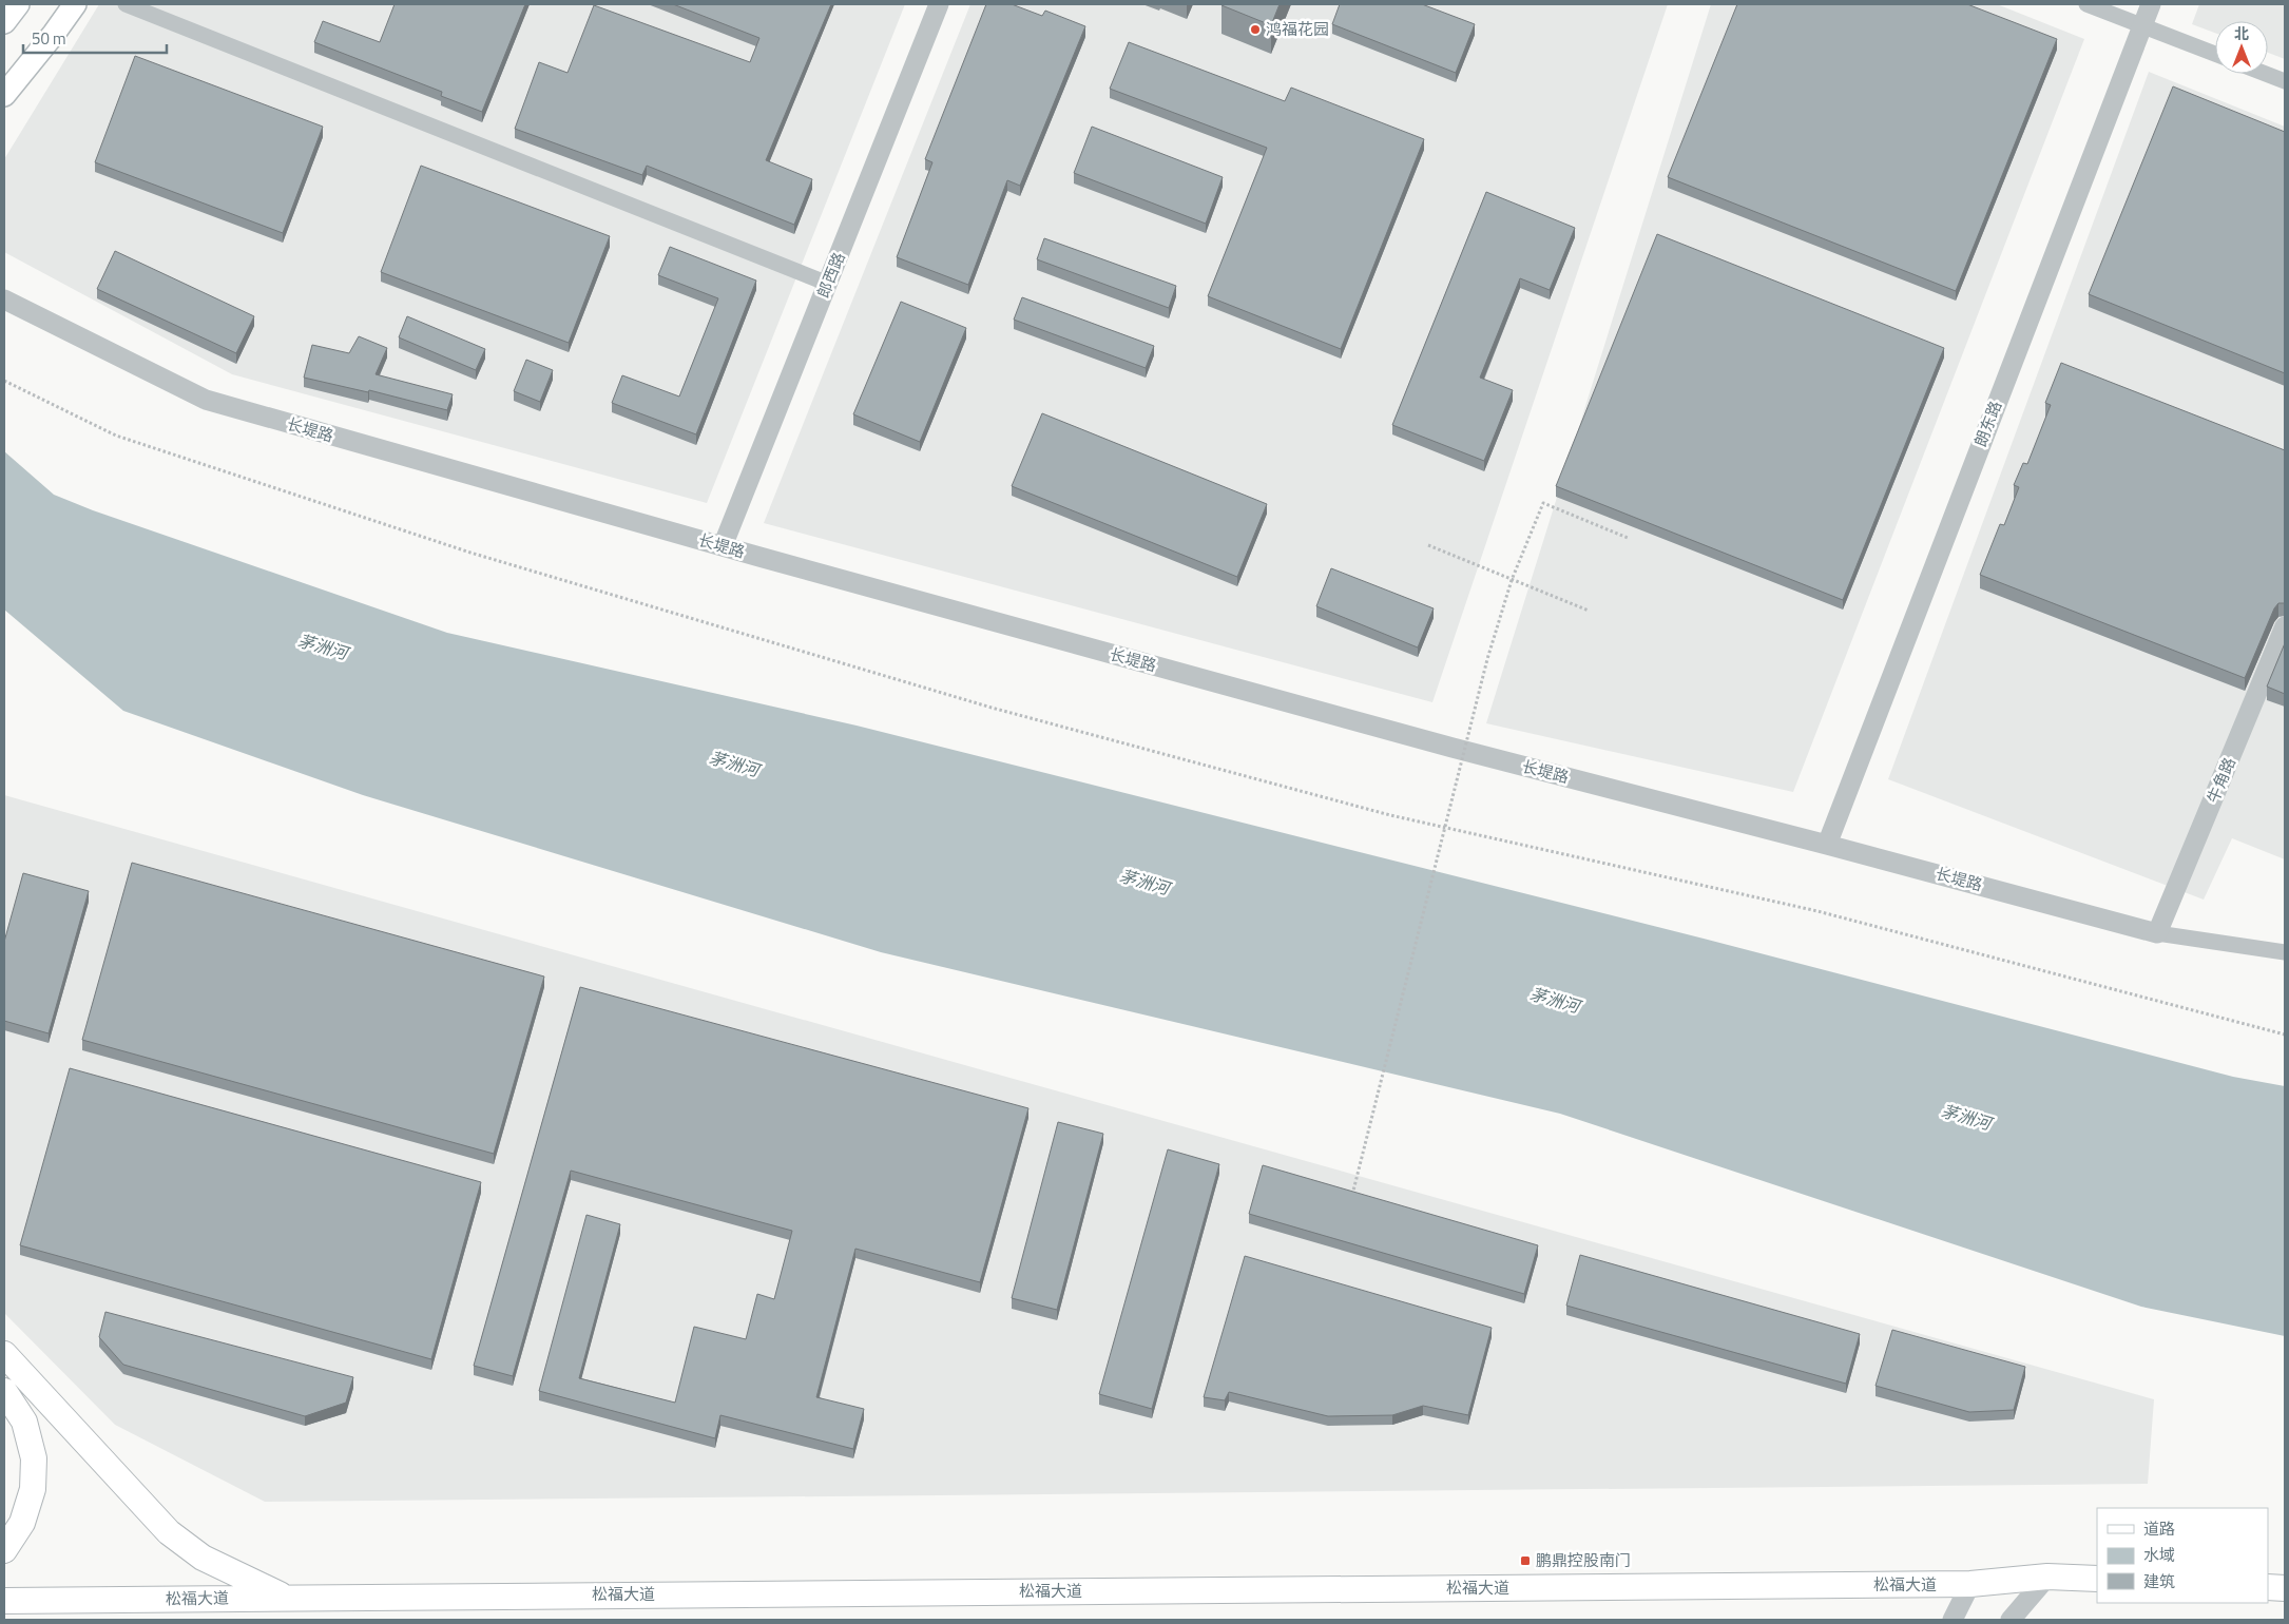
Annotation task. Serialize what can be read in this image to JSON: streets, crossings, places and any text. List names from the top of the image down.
{
  "streets": {
    "main road": ["松福大道"],
    "street": [
      "郎西路",
      "朗东路",
      "长堤路",
      "牛角路"
    ]
  },
  "crossings": [
    ["郎西路", "长堤路"],
    ["朗东路", "长堤路"],
    ["长堤路", "牛角路"]
  ],
  "water": ["茅洲河"],
  "places": {
    "other": ["鸿福花园"],
    "transit": ["鹏鼎控股南门"]
  },
  "legend": ["道路", "水域", "建筑"],
  "scale_bar": "50 m",
  "north": "top"
}
